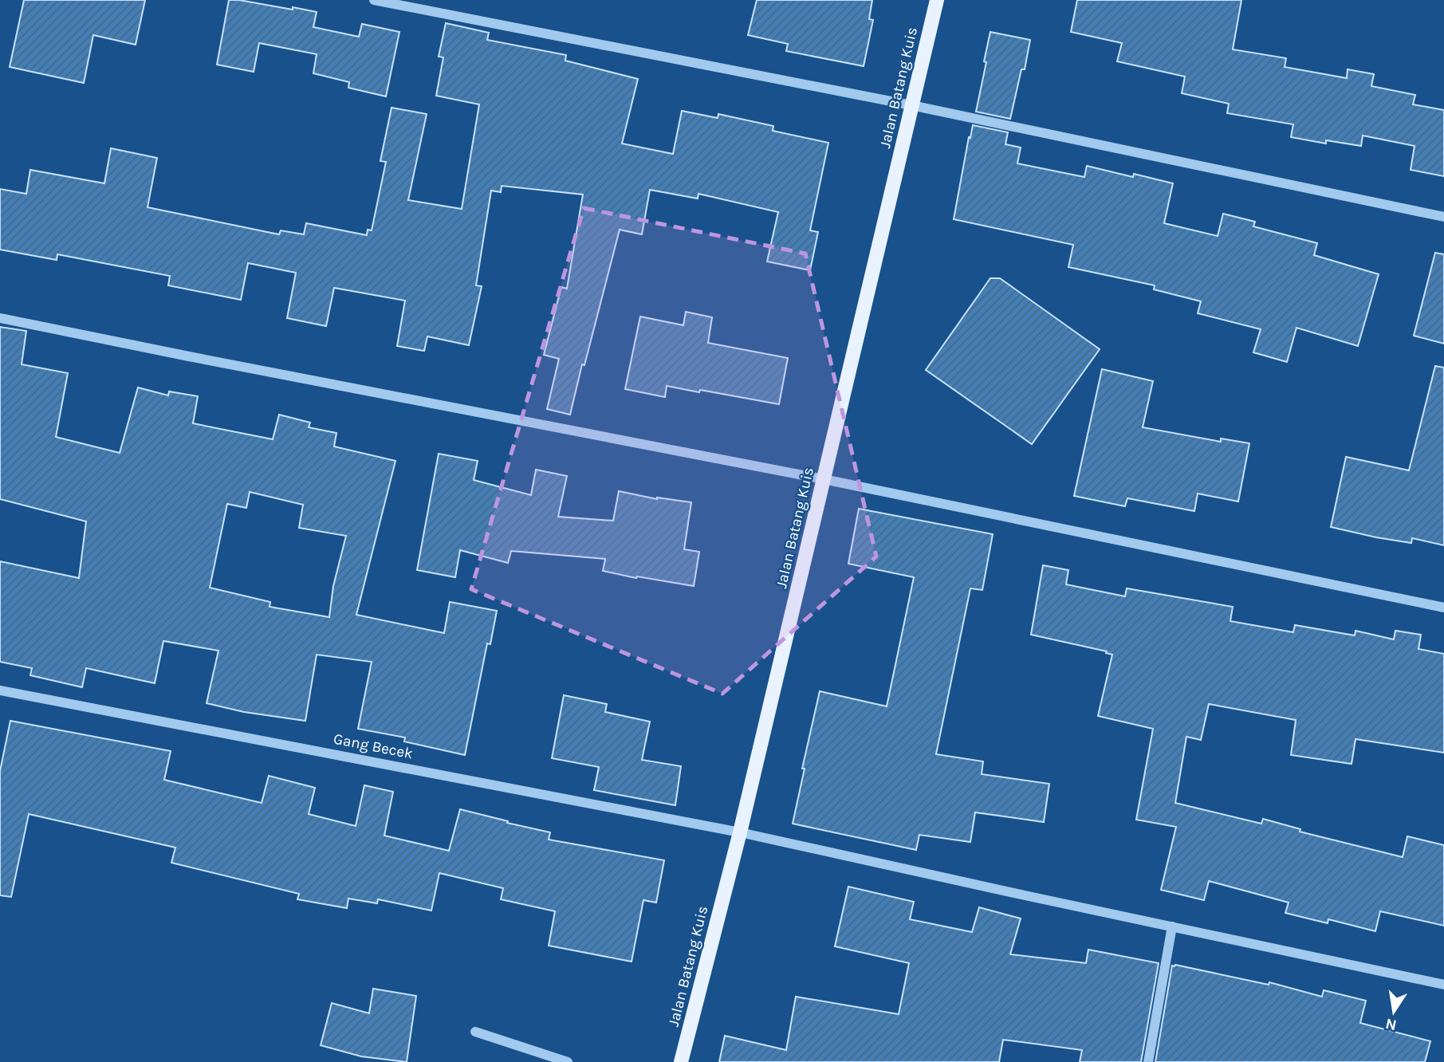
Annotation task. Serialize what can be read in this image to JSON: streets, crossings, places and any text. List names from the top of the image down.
{
  "streets": {
    "main road": ["Jalan Batang Kuis"],
    "street": ["Gang Becek"]
  },
  "crossings": [
    ["Jalan Batang Kuis", "Gang Becek"]
  ],
  "north": "bottom"
}
